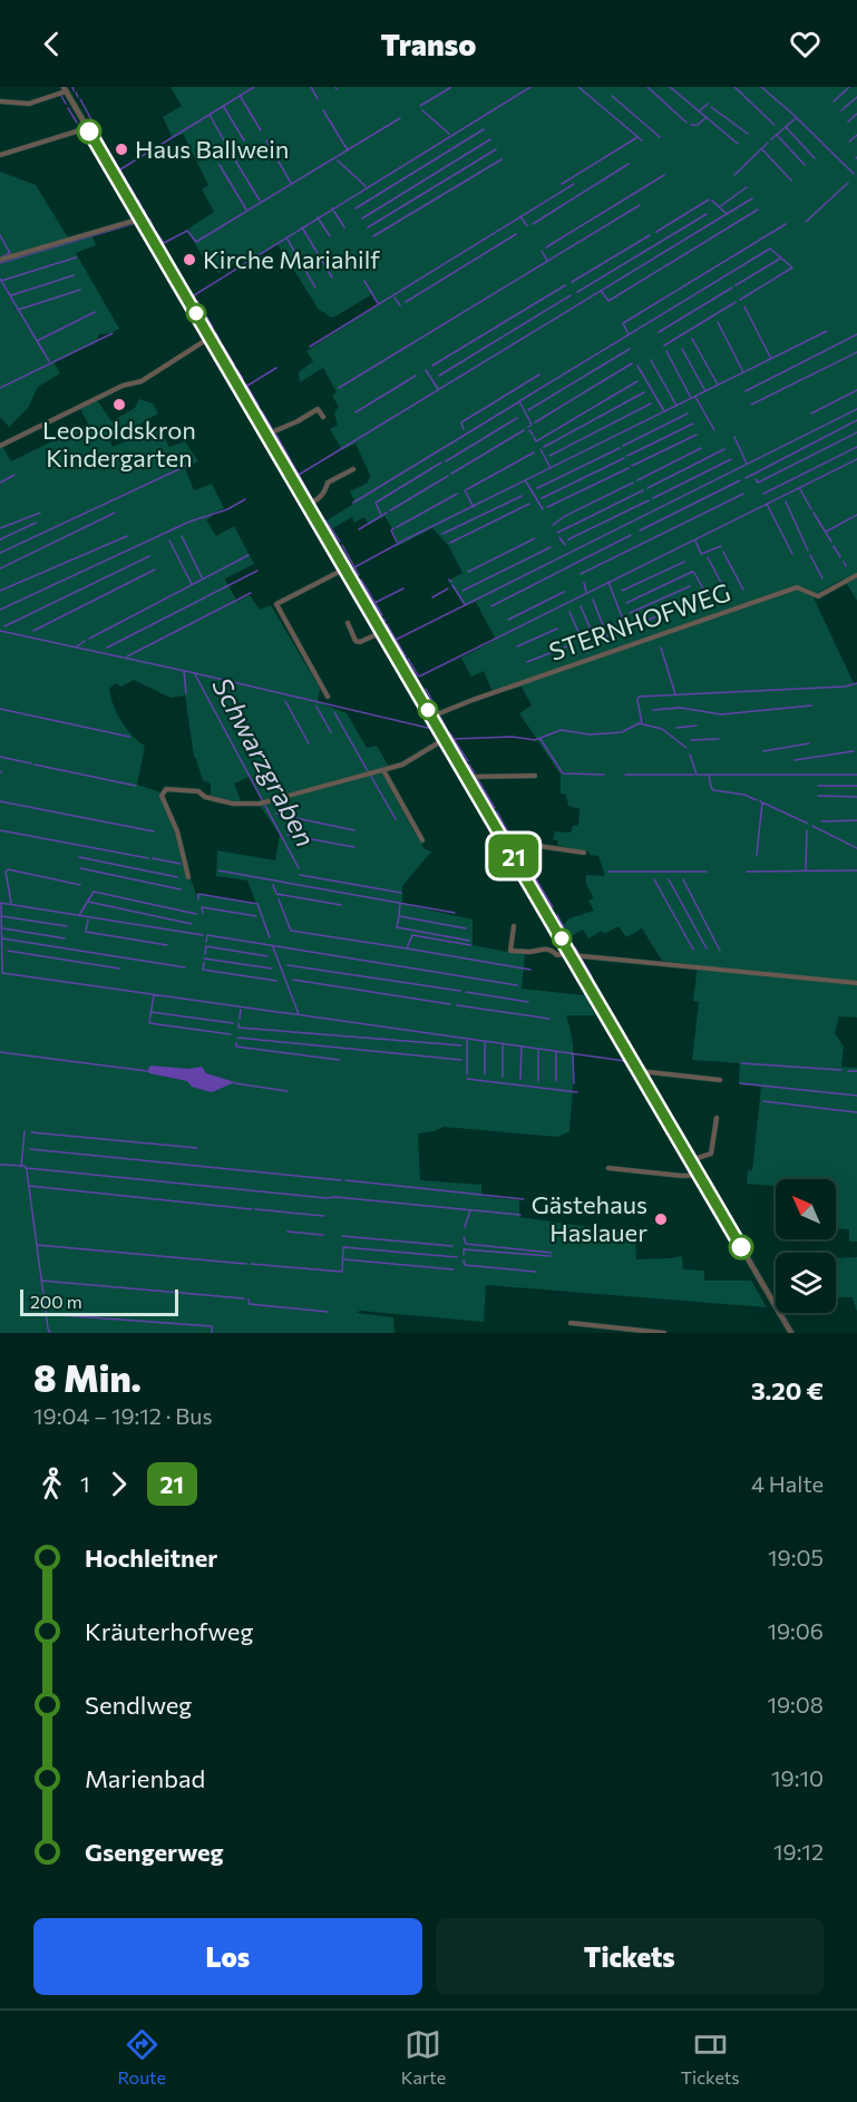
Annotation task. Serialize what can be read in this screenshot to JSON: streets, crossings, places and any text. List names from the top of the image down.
{
  "streets": {
    "street": ["STERNHOFWEG"]
  },
  "water": ["Schwarzgraben"],
  "places": [
    "Haus Ballwein",
    "Kirche Mariahilf",
    "Leopoldskron Kindergarten",
    "Gästehaus Haslauer"
  ],
  "lines": ["bus line 21"],
  "scale_bar": "200 m",
  "north": "top left",
  "page": {
    "header": "Transo",
    "on_map": "21",
    "scale": "200 m",
    "heading": ["8 Min.", "19:04 – 19:12 · Bus", "3.20 €"],
    "legs": ["1", "21", "4 Halte"],
    "list": [
      {
        "name": "Hochleitner",
        "value": "19:05"
      },
      {
        "name": "Kräuterhofweg",
        "value": "19:06"
      },
      {
        "name": "Sendlweg",
        "value": "19:08"
      },
      {
        "name": "Marienbad",
        "value": "19:10"
      },
      {
        "name": "Gsengerweg",
        "value": "19:12"
      }
    ],
    "buttons": ["Los", "Tickets"],
    "tabs": ["Route", "Karte", "Tickets"]
  }
}
